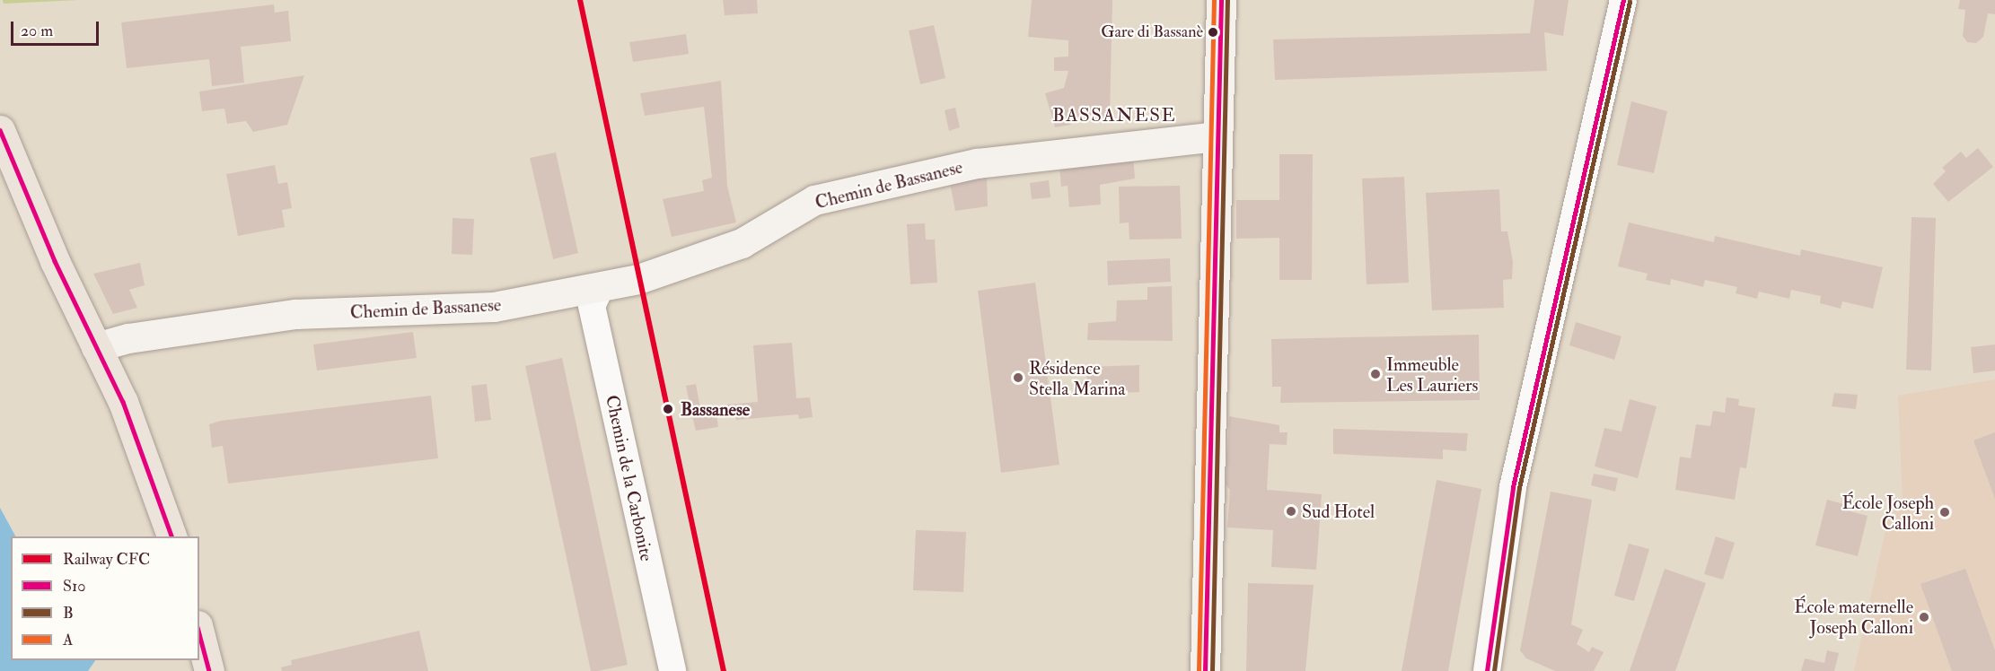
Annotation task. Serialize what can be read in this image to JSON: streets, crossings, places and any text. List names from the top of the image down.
{
  "streets": {
    "street": ["Chemin de Bassanese", "Chemin de la Carbonite"]
  },
  "crossings": [
    ["Chemin de Bassanese", "Chemin de la Carbonite"]
  ],
  "districts": ["BASSANESE"],
  "places": [
    "Gare di Bassanè",
    "Immeuble Les Lauriers",
    "Résidence Stella Marina",
    "Bassanese",
    "Sud Hotel",
    "École Joseph Calloni",
    "École maternelle Joseph Calloni"
  ],
  "lines": [
    "rail line CFC",
    "transit line S10",
    "transit line B",
    "transit line A"
  ],
  "legend": [
    "Railway CFC",
    "S10",
    "B",
    "A"
  ],
  "scale_bar": "20 m"
}
